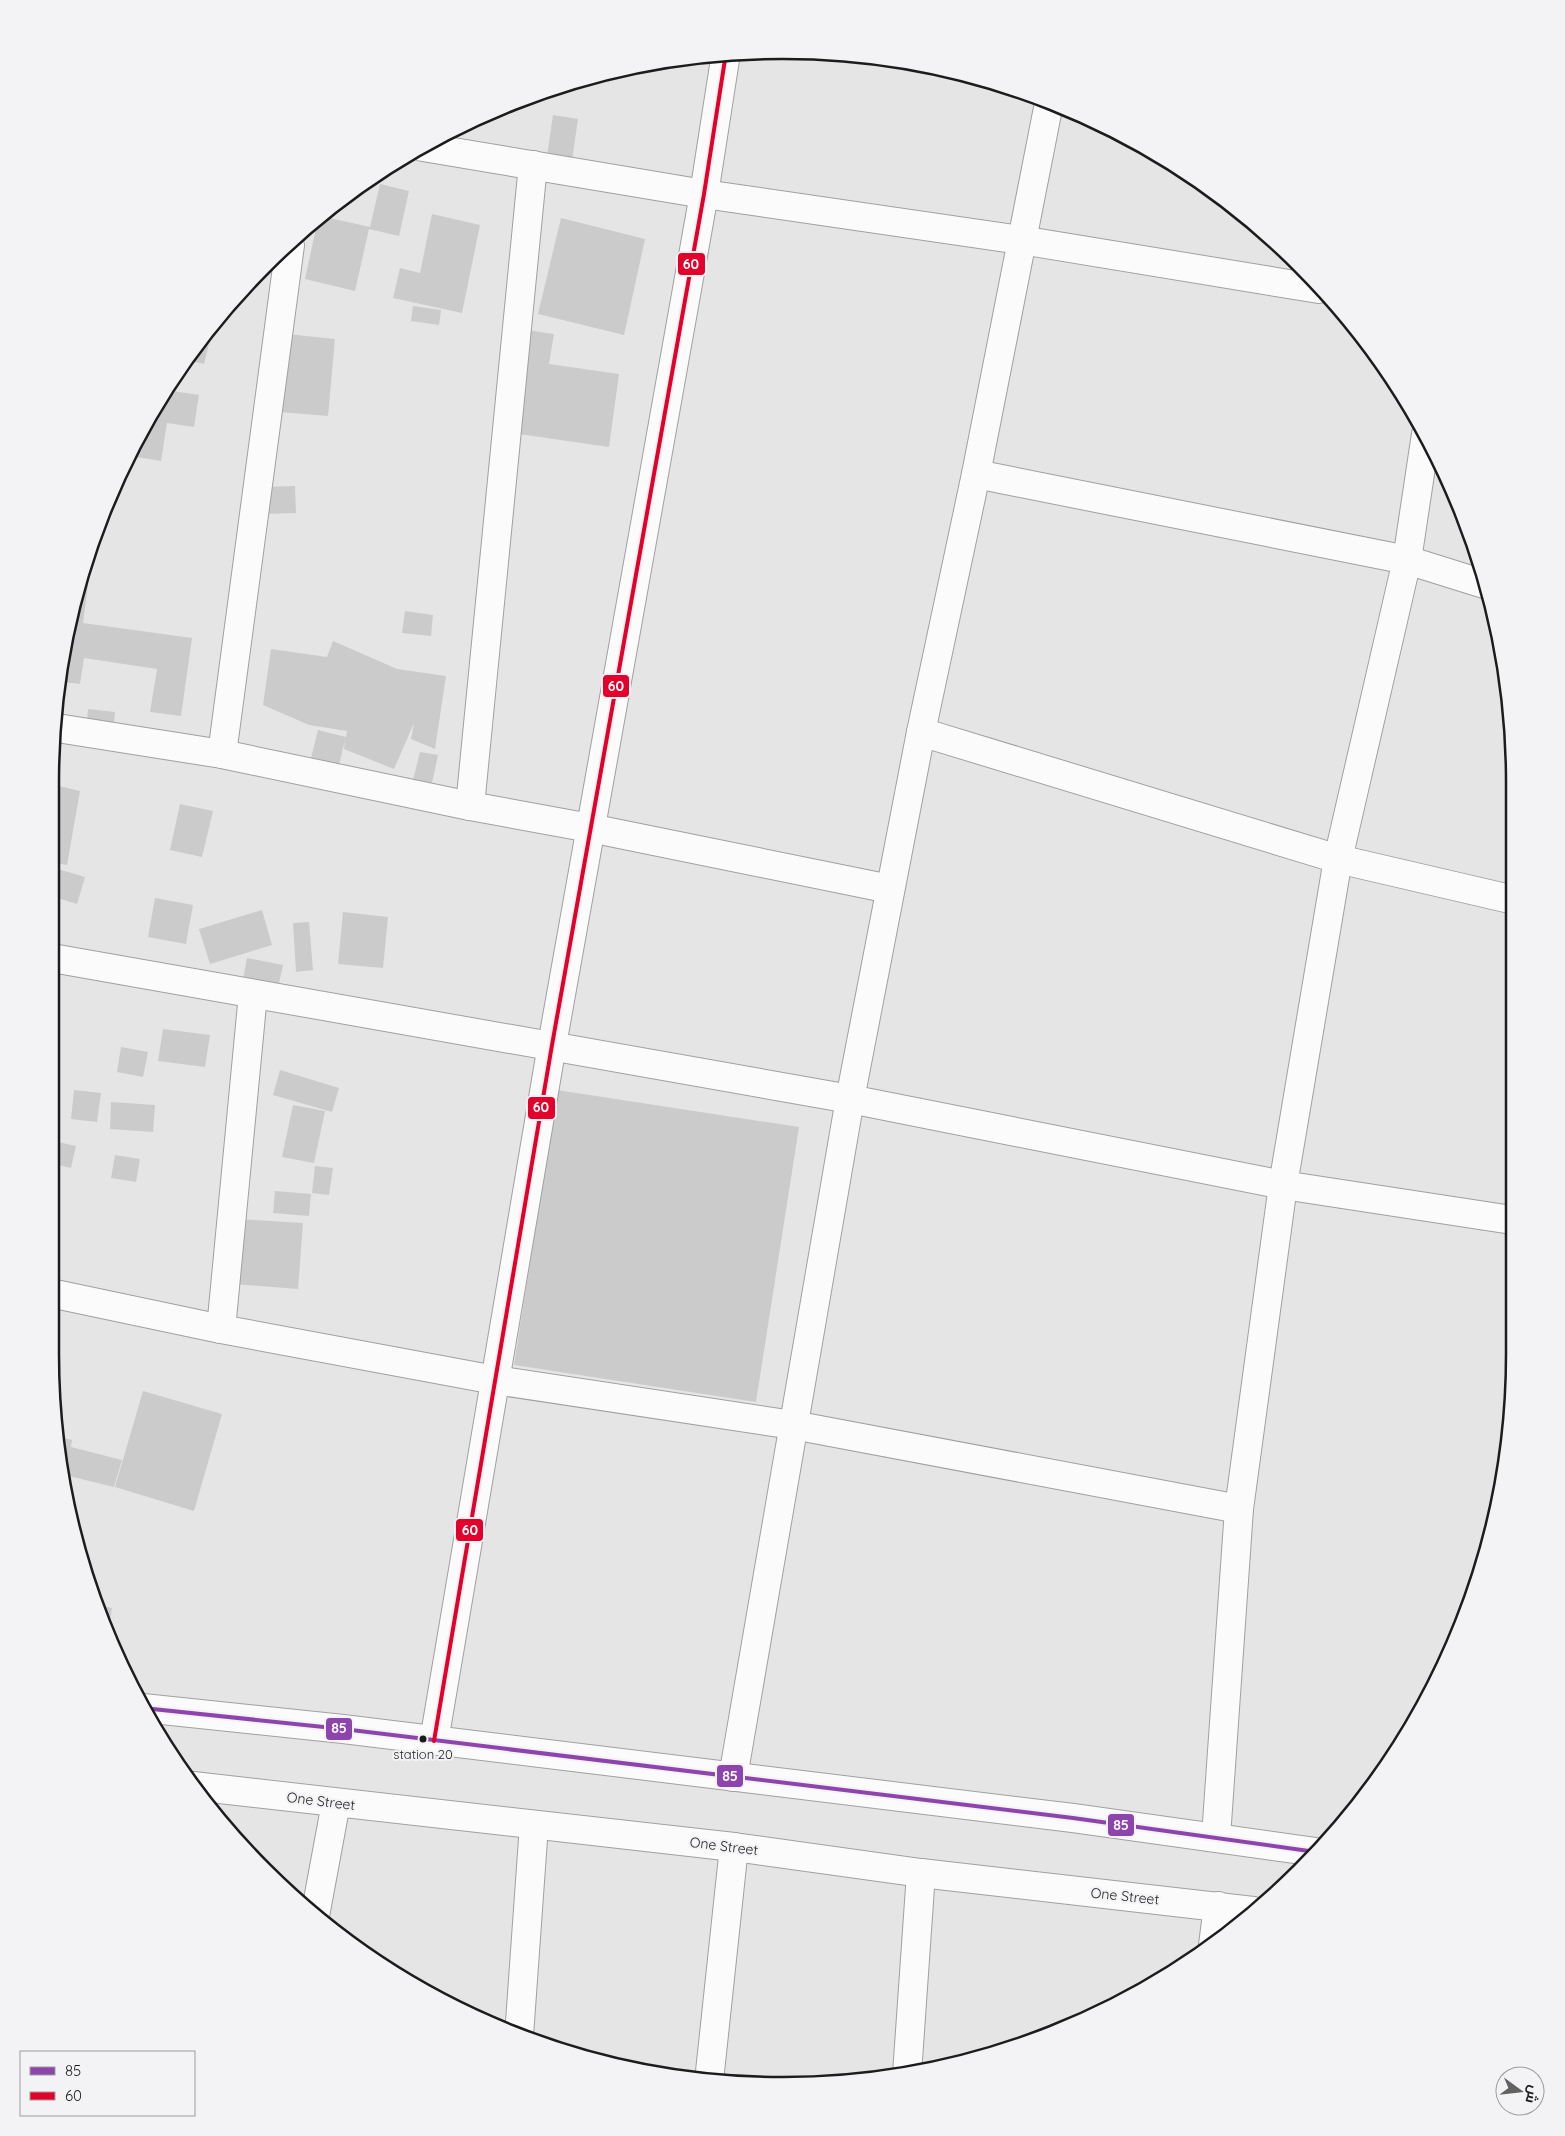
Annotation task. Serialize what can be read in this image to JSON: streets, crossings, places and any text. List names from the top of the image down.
{
  "streets": {
    "street": ["One Street"]
  },
  "places": ["station 20"],
  "lines": ["transit line 60", "transit line 85"],
  "legend": ["85", "60"],
  "north": "right"
}
